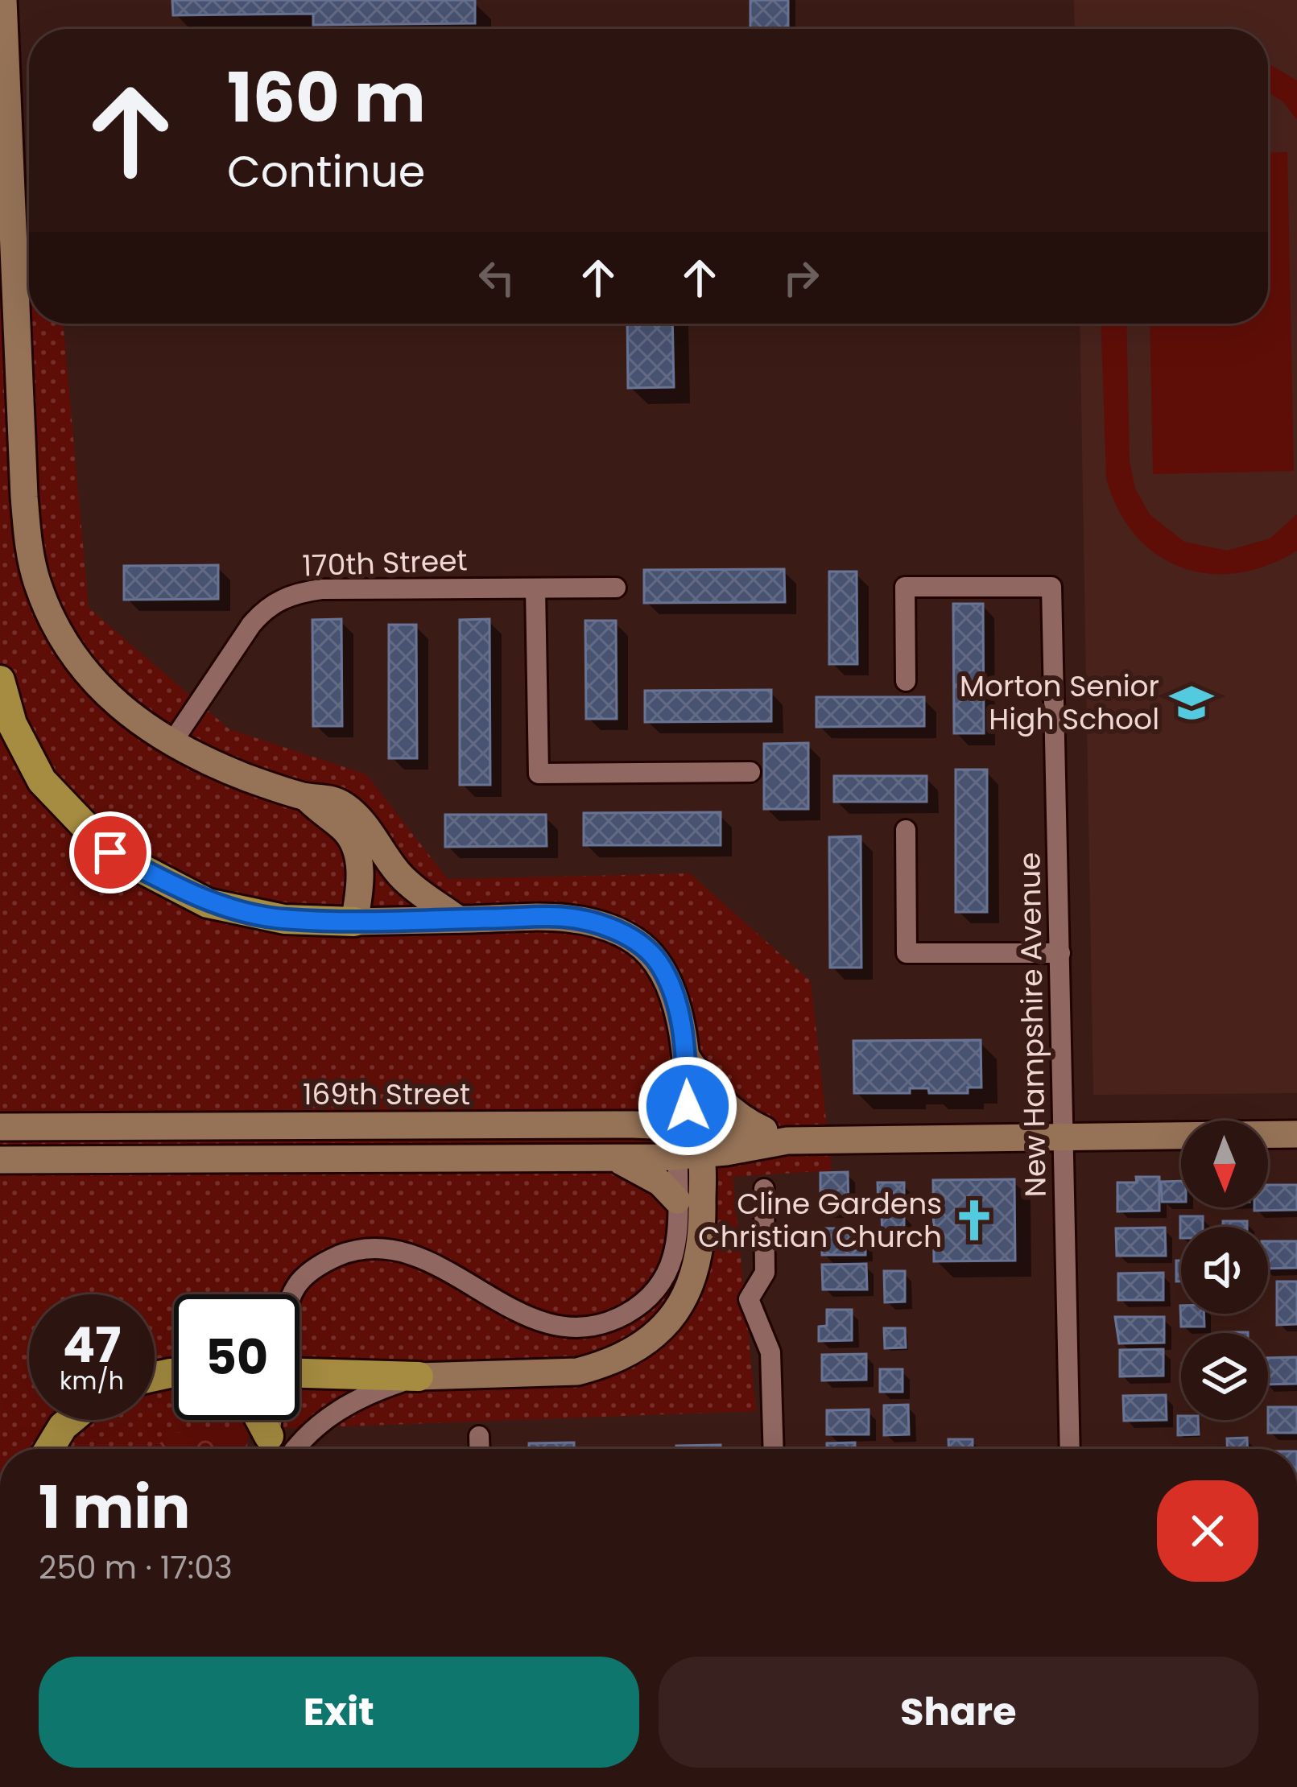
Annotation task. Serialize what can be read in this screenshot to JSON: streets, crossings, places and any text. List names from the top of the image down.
{
  "streets": {
    "main road": ["169th Street"],
    "street": ["170th Street", "New Hampshire Avenue"]
  },
  "crossings": [
    ["New Hampshire Avenue", "169th Street"]
  ],
  "places": {
    "school or university": ["Morton Senior High School"],
    "church": ["Cline Gardens Christian Church"]
  },
  "north": "bottom",
  "page": {
    "turn": ["160 m", "Continue"],
    "speed": "47 km/h",
    "limit": "50",
    "heading": ["1 min", "250 m · 17:03"],
    "buttons": ["Exit", "Share"]
  }
}
